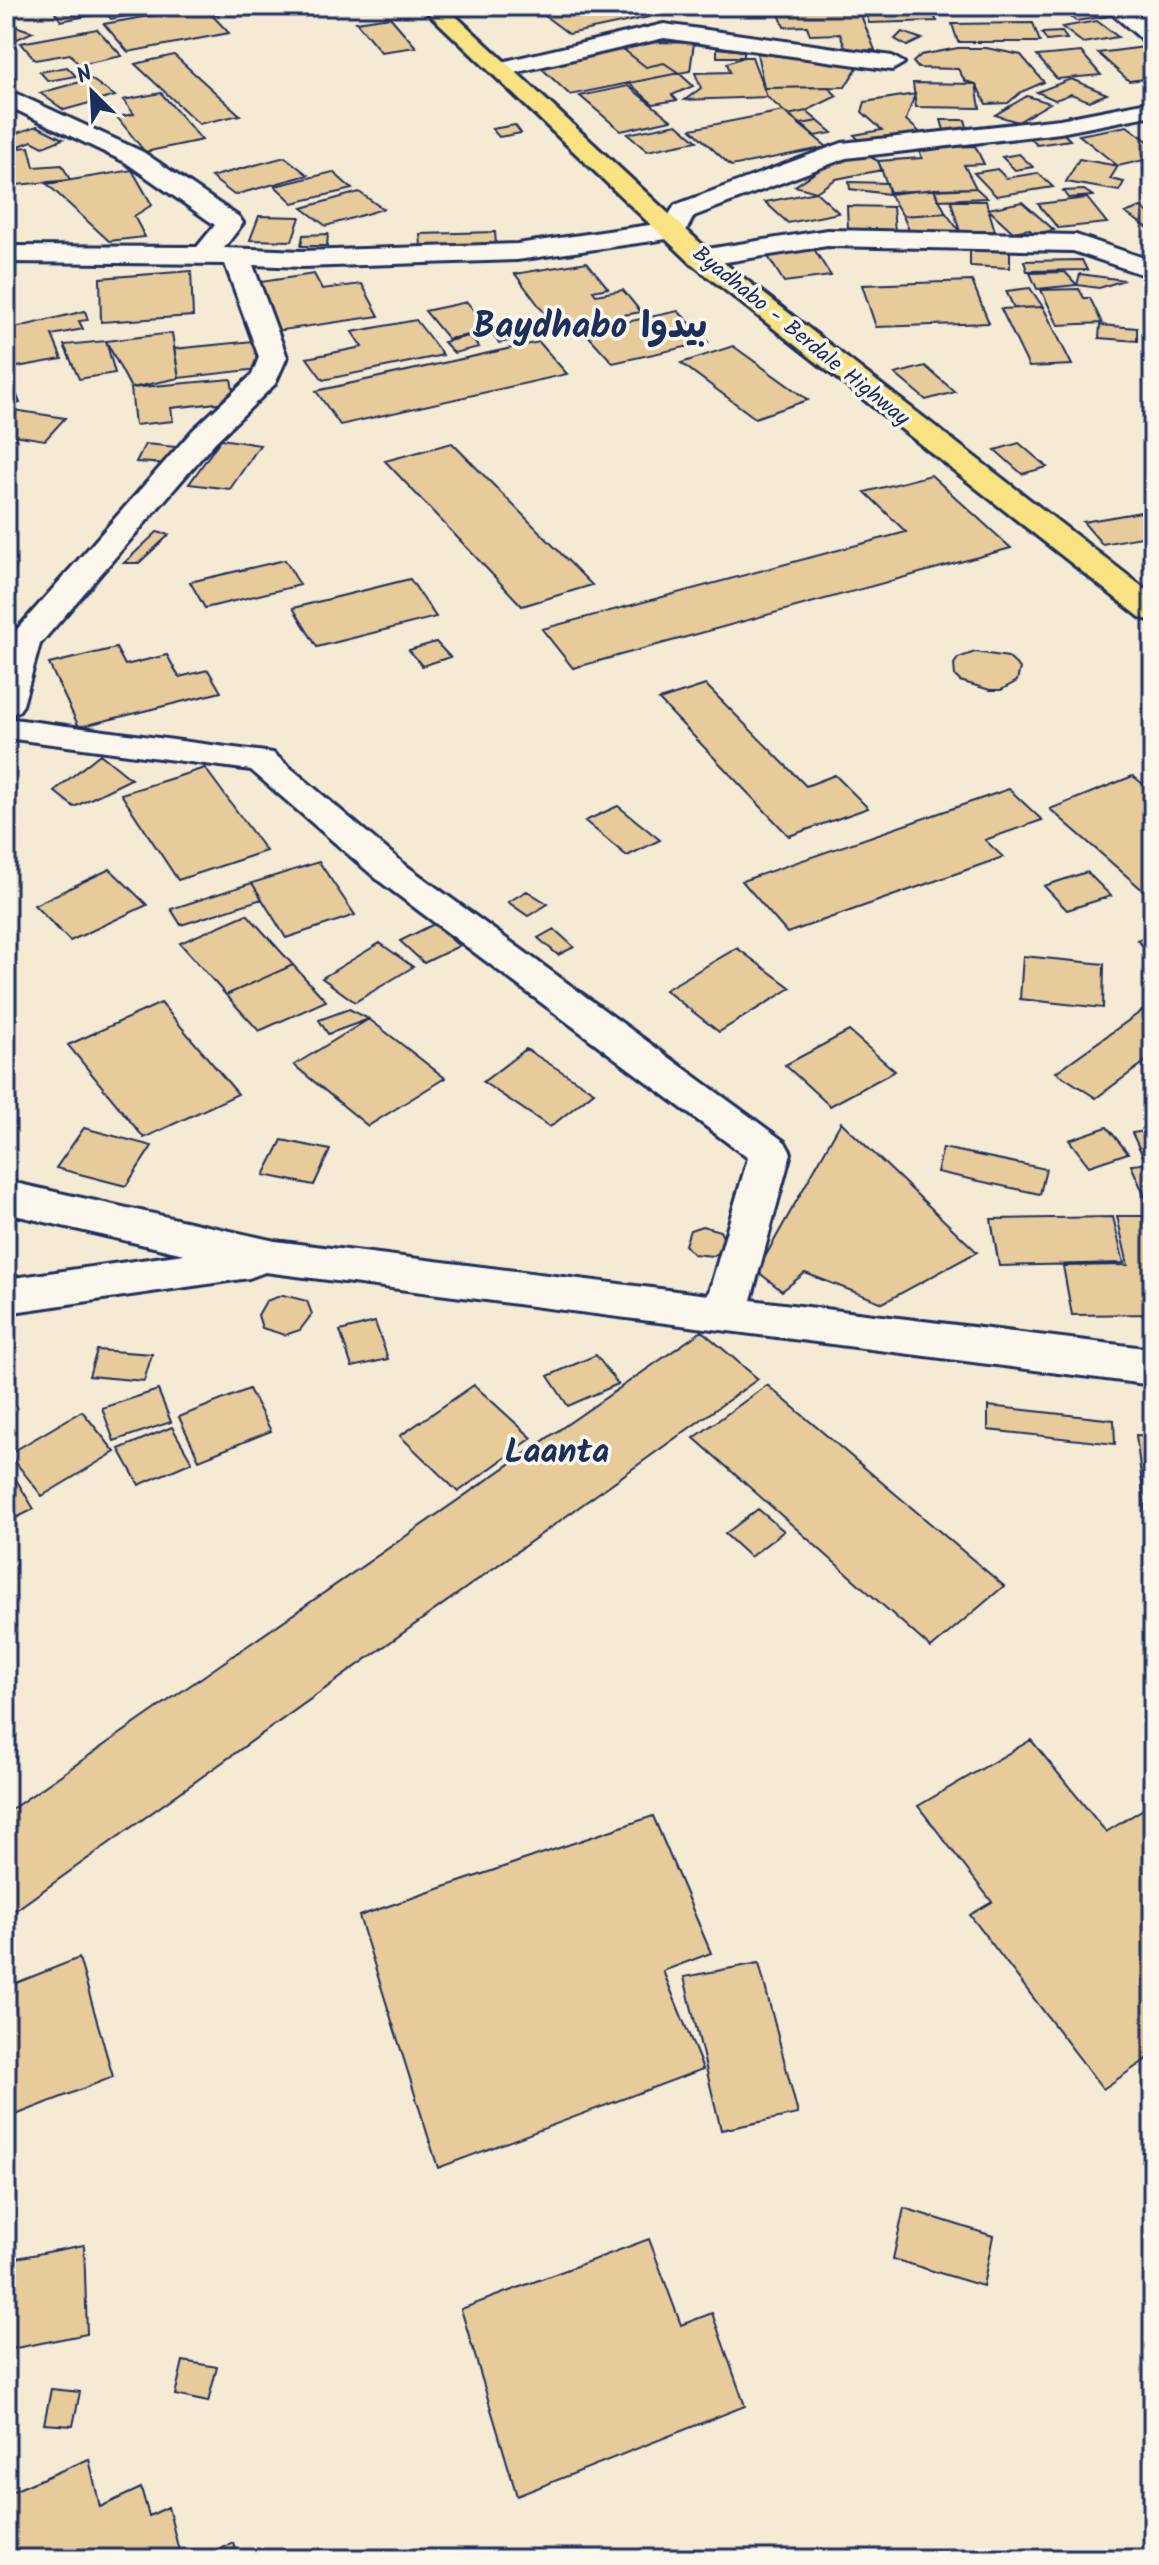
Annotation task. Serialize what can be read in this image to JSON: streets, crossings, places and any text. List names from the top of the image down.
{
  "streets": {
    "main road": ["Byadhabo - Berdale Highway"]
  },
  "districts": ["Baydhabo بيدوا", "Laanta"],
  "north": "top left"
}
